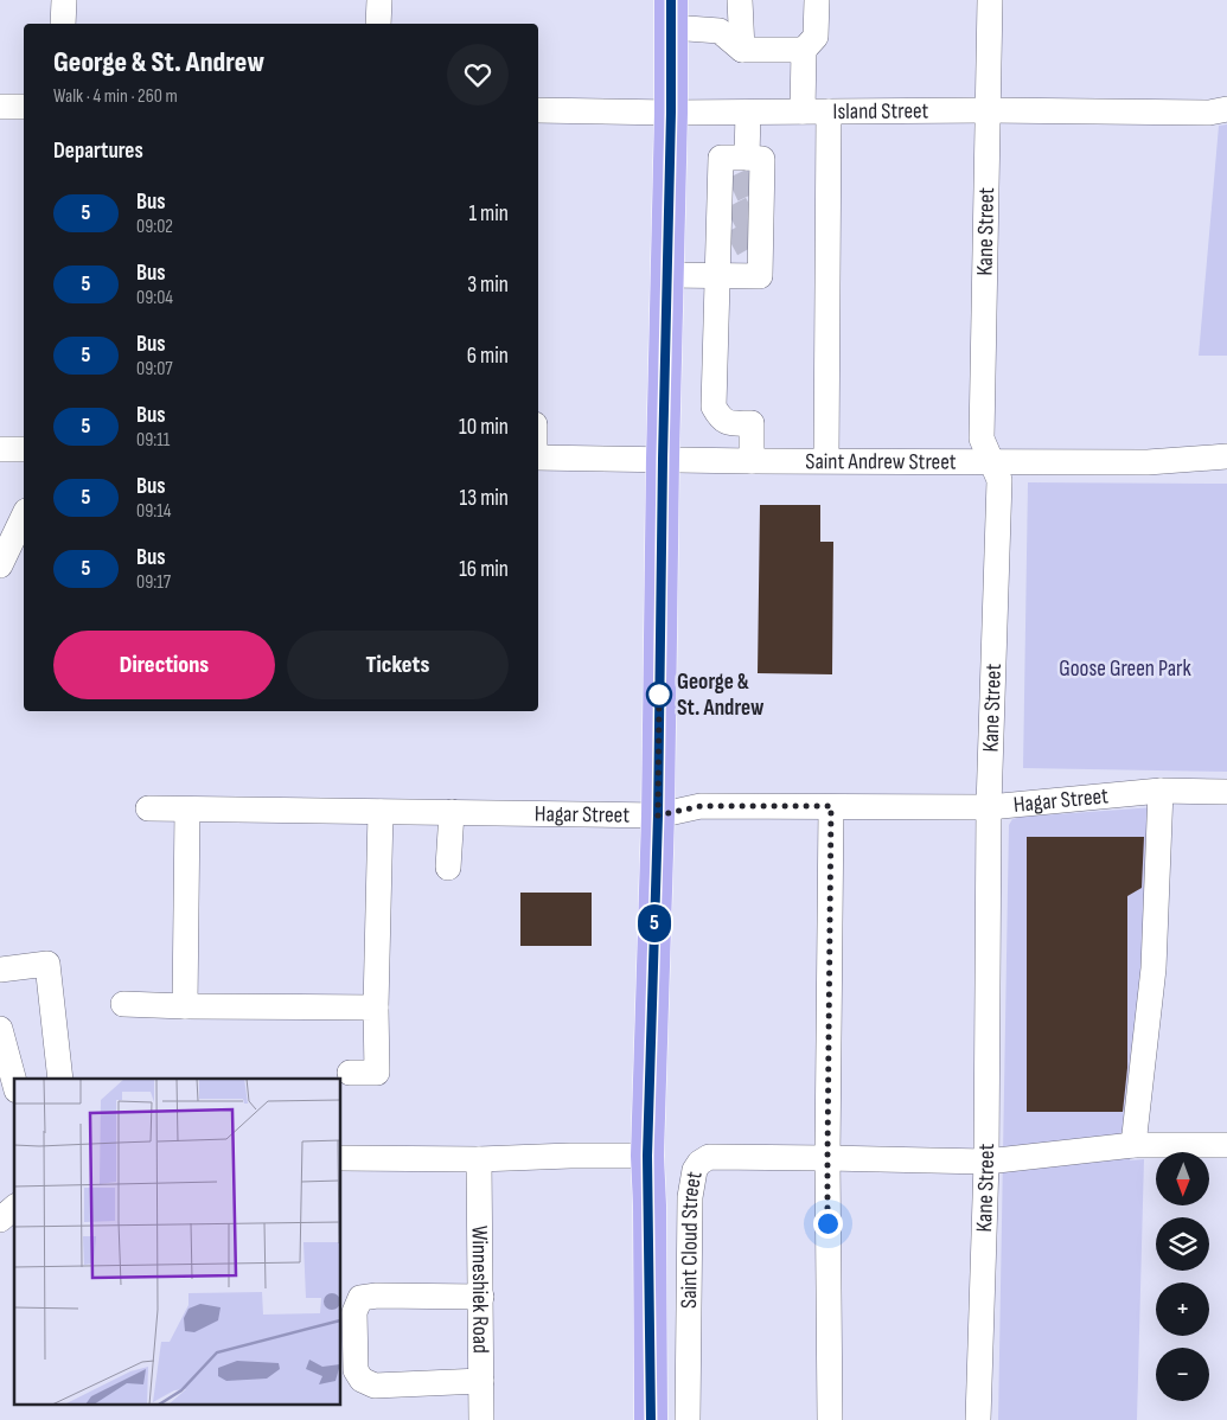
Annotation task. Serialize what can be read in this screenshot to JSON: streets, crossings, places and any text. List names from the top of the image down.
{
  "streets": {
    "street": [
      "Island Street",
      "Kane Street",
      "Saint Andrew Street",
      "Hagar Street",
      "Saint Cloud Street",
      "Winneshiek Road"
    ]
  },
  "crossings": [
    ["Island Street", "Kane Street"],
    ["Kane Street", "Saint Andrew Street"],
    ["Kane Street", "Hagar Street"],
    ["Kane Street", "Saint Cloud Street"]
  ],
  "parks": ["Goose Green Park"],
  "places": ["George & St. Andrew"],
  "lines": ["bus line 5"],
  "north": "bottom",
  "page": {
    "on_map": "5",
    "heading": [
      ["George & St. Andrew", "Walk · 4 min · 260 m"],
      "Departures"
    ],
    "list": [
      {
        "mark": "5",
        "name": "Bus",
        "note": "09:02",
        "value": "1 min"
      },
      {
        "mark": "5",
        "name": "Bus",
        "note": "09:04",
        "value": "3 min"
      },
      {
        "mark": "5",
        "name": "Bus",
        "note": "09:07",
        "value": "6 min"
      },
      {
        "mark": "5",
        "name": "Bus",
        "note": "09:11",
        "value": "10 min"
      },
      {
        "mark": "5",
        "name": "Bus",
        "note": "09:14",
        "value": "13 min"
      },
      {
        "mark": "5",
        "name": "Bus",
        "note": "09:17",
        "value": "16 min"
      }
    ],
    "buttons": ["Directions", "Tickets"],
    "map_buttons": ["+", "−"]
  }
}
